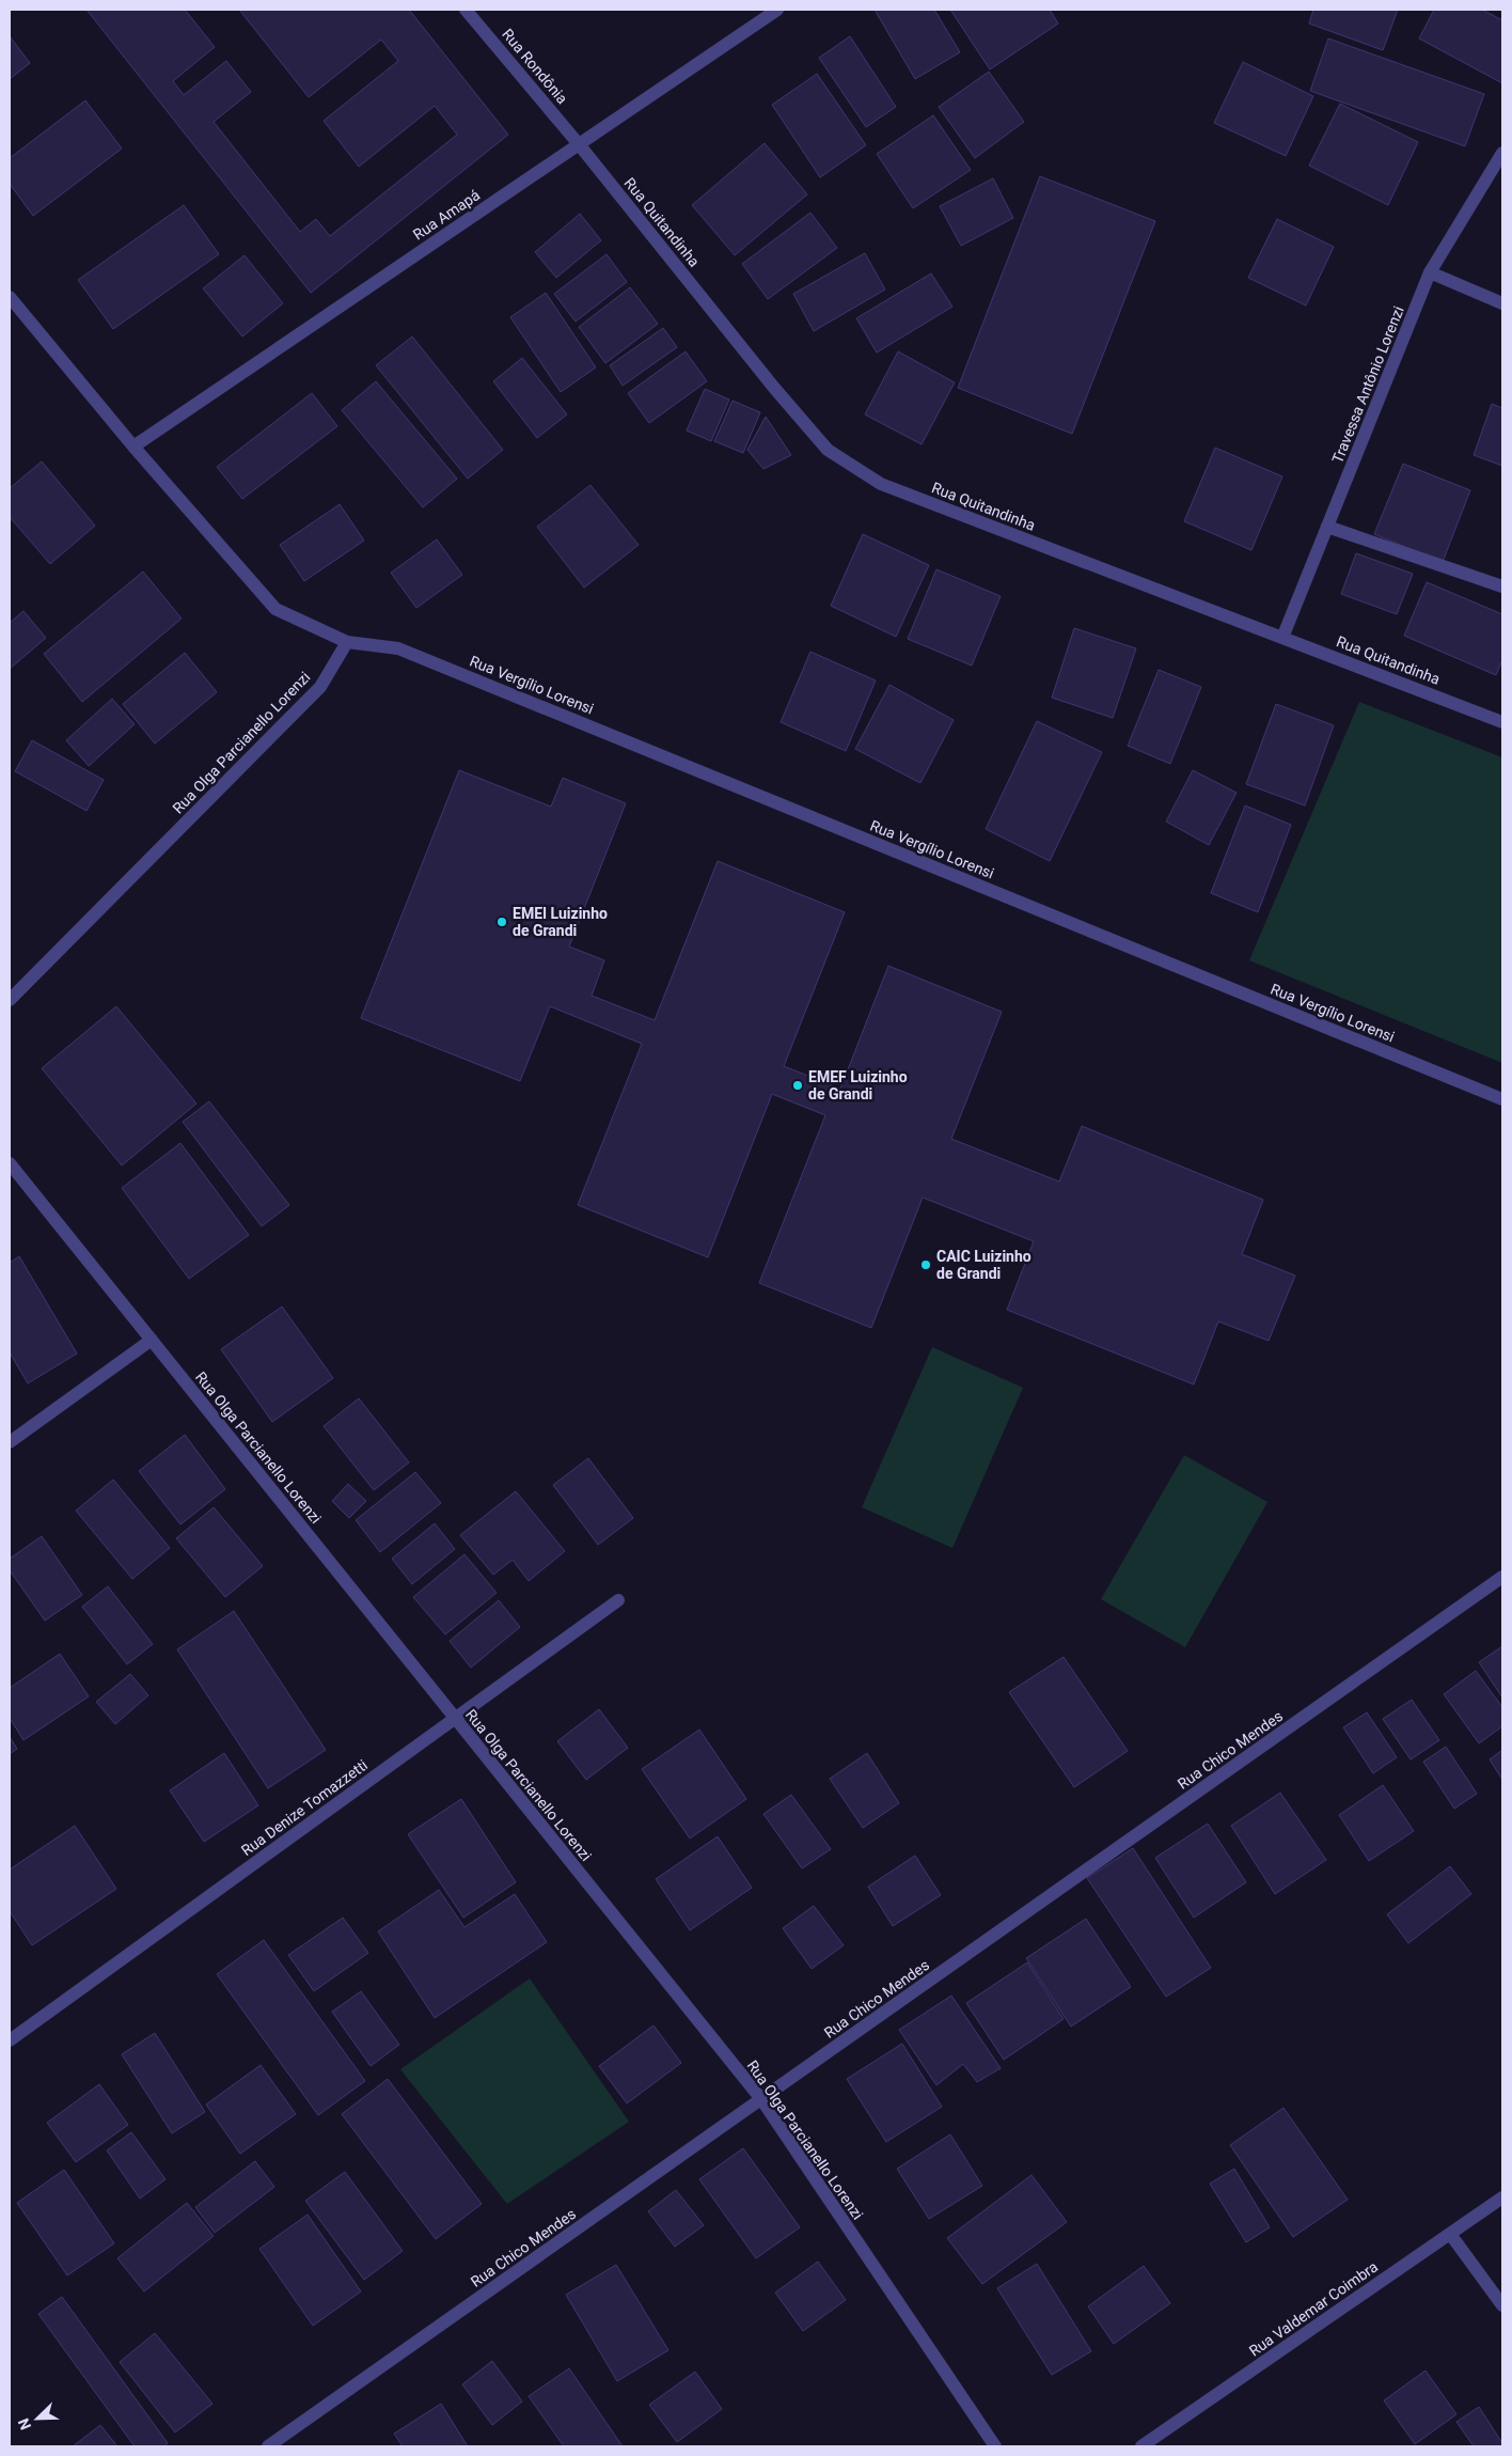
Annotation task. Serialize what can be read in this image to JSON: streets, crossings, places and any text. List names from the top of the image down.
{
  "streets": {
    "street": [
      "Rua Rondônia",
      "Rua Amapá",
      "Rua Quitandinha",
      "Travessa Antônio Lorenzi",
      "Rua Vergílio Lorensi",
      "Rua Olga Parcianello Lorenzi",
      "Rua Chico Mendes",
      "Rua Denize Tomazzetti",
      "Rua Valdemar Coimbra"
    ]
  },
  "crossings": [
    ["Rua Rondônia", "Rua Amapá"],
    ["Rua Rondônia", "Rua Quitandinha"],
    ["Rua Amapá", "Rua Quitandinha"],
    ["Rua Quitandinha", "Travessa Antônio Lorenzi"],
    ["Rua Vergílio Lorensi", "Rua Olga Parcianello Lorenzi"],
    ["Rua Olga Parcianello Lorenzi", "Rua Chico Mendes"],
    ["Rua Olga Parcianello Lorenzi", "Rua Denize Tomazzetti"]
  ],
  "places": ["EMEI Luizinho de Grandi", "EMEF Luizinho de Grandi", "CAIC Luizinho de Grandi"],
  "north": "bottom left"
}
